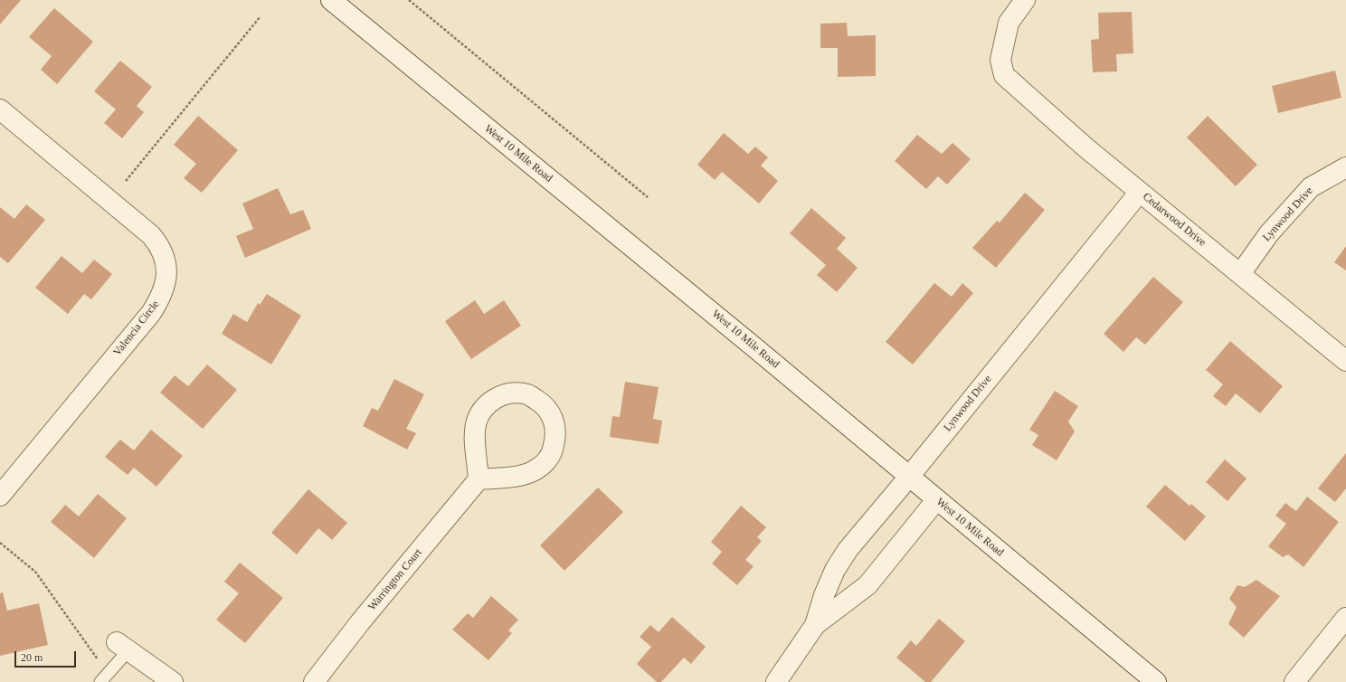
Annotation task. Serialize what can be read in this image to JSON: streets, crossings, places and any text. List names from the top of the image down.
{
  "streets": {
    "street": [
      "West 10 Mile Road",
      "Lynwood Drive",
      "Cedarwood Drive",
      "Valencia Circle",
      "Warrington Court"
    ]
  },
  "crossings": [
    ["West 10 Mile Road", "Lynwood Drive"],
    ["Lynwood Drive", "Cedarwood Drive"]
  ],
  "scale_bar": "20 m"
}
